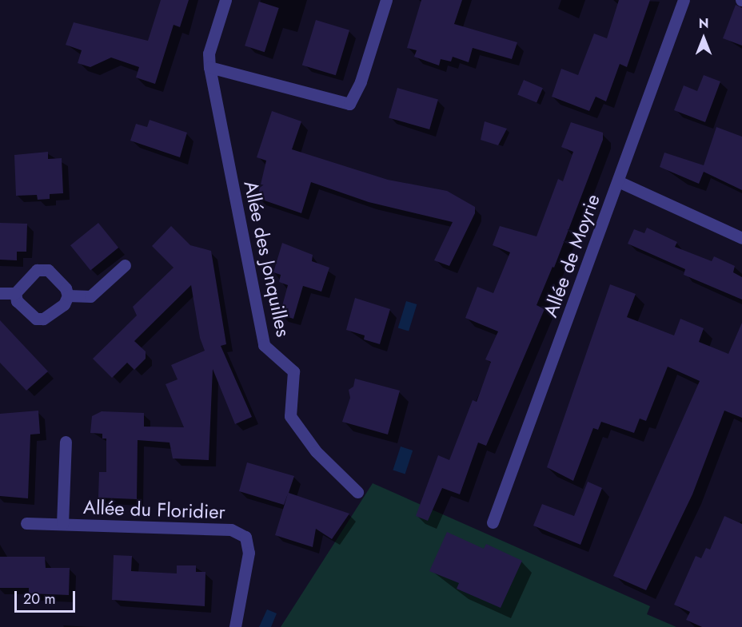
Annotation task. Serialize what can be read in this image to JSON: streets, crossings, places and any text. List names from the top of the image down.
{
  "streets": {
    "street": ["Allée de Moyrie", "Allée des Jonquilles", "Allée du Floridier"]
  },
  "scale_bar": "20 m",
  "north": "top"
}
